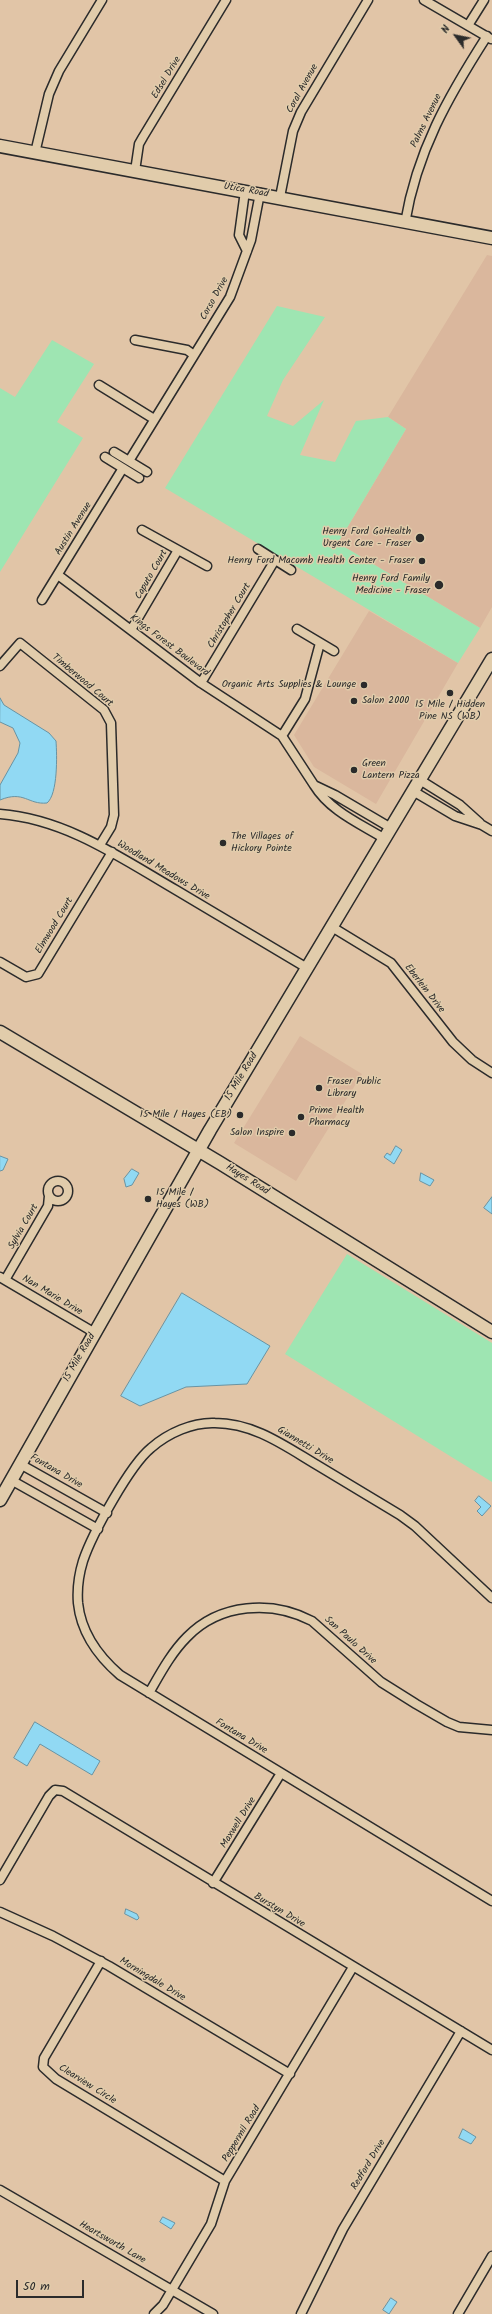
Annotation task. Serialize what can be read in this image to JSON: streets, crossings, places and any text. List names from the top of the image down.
{
  "streets": {
    "main road": ["Utica Road", "15 Mile Road", "Hayes Road"],
    "street": [
      "Edsel Drive",
      "Coral Avenue",
      "Palms Avenue",
      "Corso Drive",
      "Austin Avenue",
      "Caputo Court",
      "Christopher Court",
      "Kings Forest Boulevard",
      "Timberwood Court",
      "Woodland Meadows Drive",
      "Elmwood Court",
      "Eberlein Drive",
      "Sylvia Court",
      "Nan Marie Drive",
      "Giannetti Drive",
      "Fontana Drive",
      "San Paulo Drive",
      "Maxwell Drive",
      "Burstyn Drive",
      "Morningdale Drive",
      "Clearview Circle",
      "Peppermil Road",
      "Redford Drive",
      "Heartsworth Lane"
    ]
  },
  "crossings": [
    ["Edsel Drive", "Utica Road"],
    ["Coral Avenue", "Utica Road"],
    ["Palms Avenue", "Utica Road"],
    ["Utica Road", "Corso Drive"],
    ["Austin Avenue", "Kings Forest Boulevard"],
    ["Caputo Court", "Kings Forest Boulevard"],
    ["Christopher Court", "Kings Forest Boulevard"],
    ["Kings Forest Boulevard", "15 Mile Road"],
    ["Timberwood Court", "Woodland Meadows Drive"],
    ["Woodland Meadows Drive", "Elmwood Court"],
    ["Woodland Meadows Drive", "15 Mile Road"],
    ["Eberlein Drive", "15 Mile Road"],
    ["15 Mile Road", "Hayes Road"],
    ["15 Mile Road", "Nan Marie Drive"],
    ["15 Mile Road", "Fontana Drive"],
    ["Sylvia Court", "Nan Marie Drive"],
    ["Giannetti Drive", "Fontana Drive"],
    ["Fontana Drive", "San Paulo Drive"],
    ["Fontana Drive", "Maxwell Drive"],
    ["Maxwell Drive", "Burstyn Drive"],
    ["Burstyn Drive", "Peppermil Road"],
    ["Burstyn Drive", "Redford Drive"],
    ["Morningdale Drive", "Clearview Circle"],
    ["Morningdale Drive", "Peppermil Road"],
    ["Clearview Circle", "Peppermil Road"],
    ["Peppermil Road", "Heartsworth Lane"]
  ],
  "places": [
    "Henry Ford GoHealth Urgent Care - Fraser",
    "Henry Ford Macomb Health Center - Fraser",
    "Henry Ford Family Medicine - Fraser",
    "Organic Arts Supplies & Lounge",
    "15 Mile / Hidden Pine NS (WB)",
    "Salon 2000",
    "Green Lantern Pizza",
    "The Villages of Hickory Pointe",
    "Fraser Public Library",
    "15 Mile / Hayes (EB)",
    "Prime Health Pharmacy",
    "Salon Inspire",
    "15 Mile / Hayes (WB)"
  ],
  "scale_bar": "50 m",
  "north": "top left"
}
